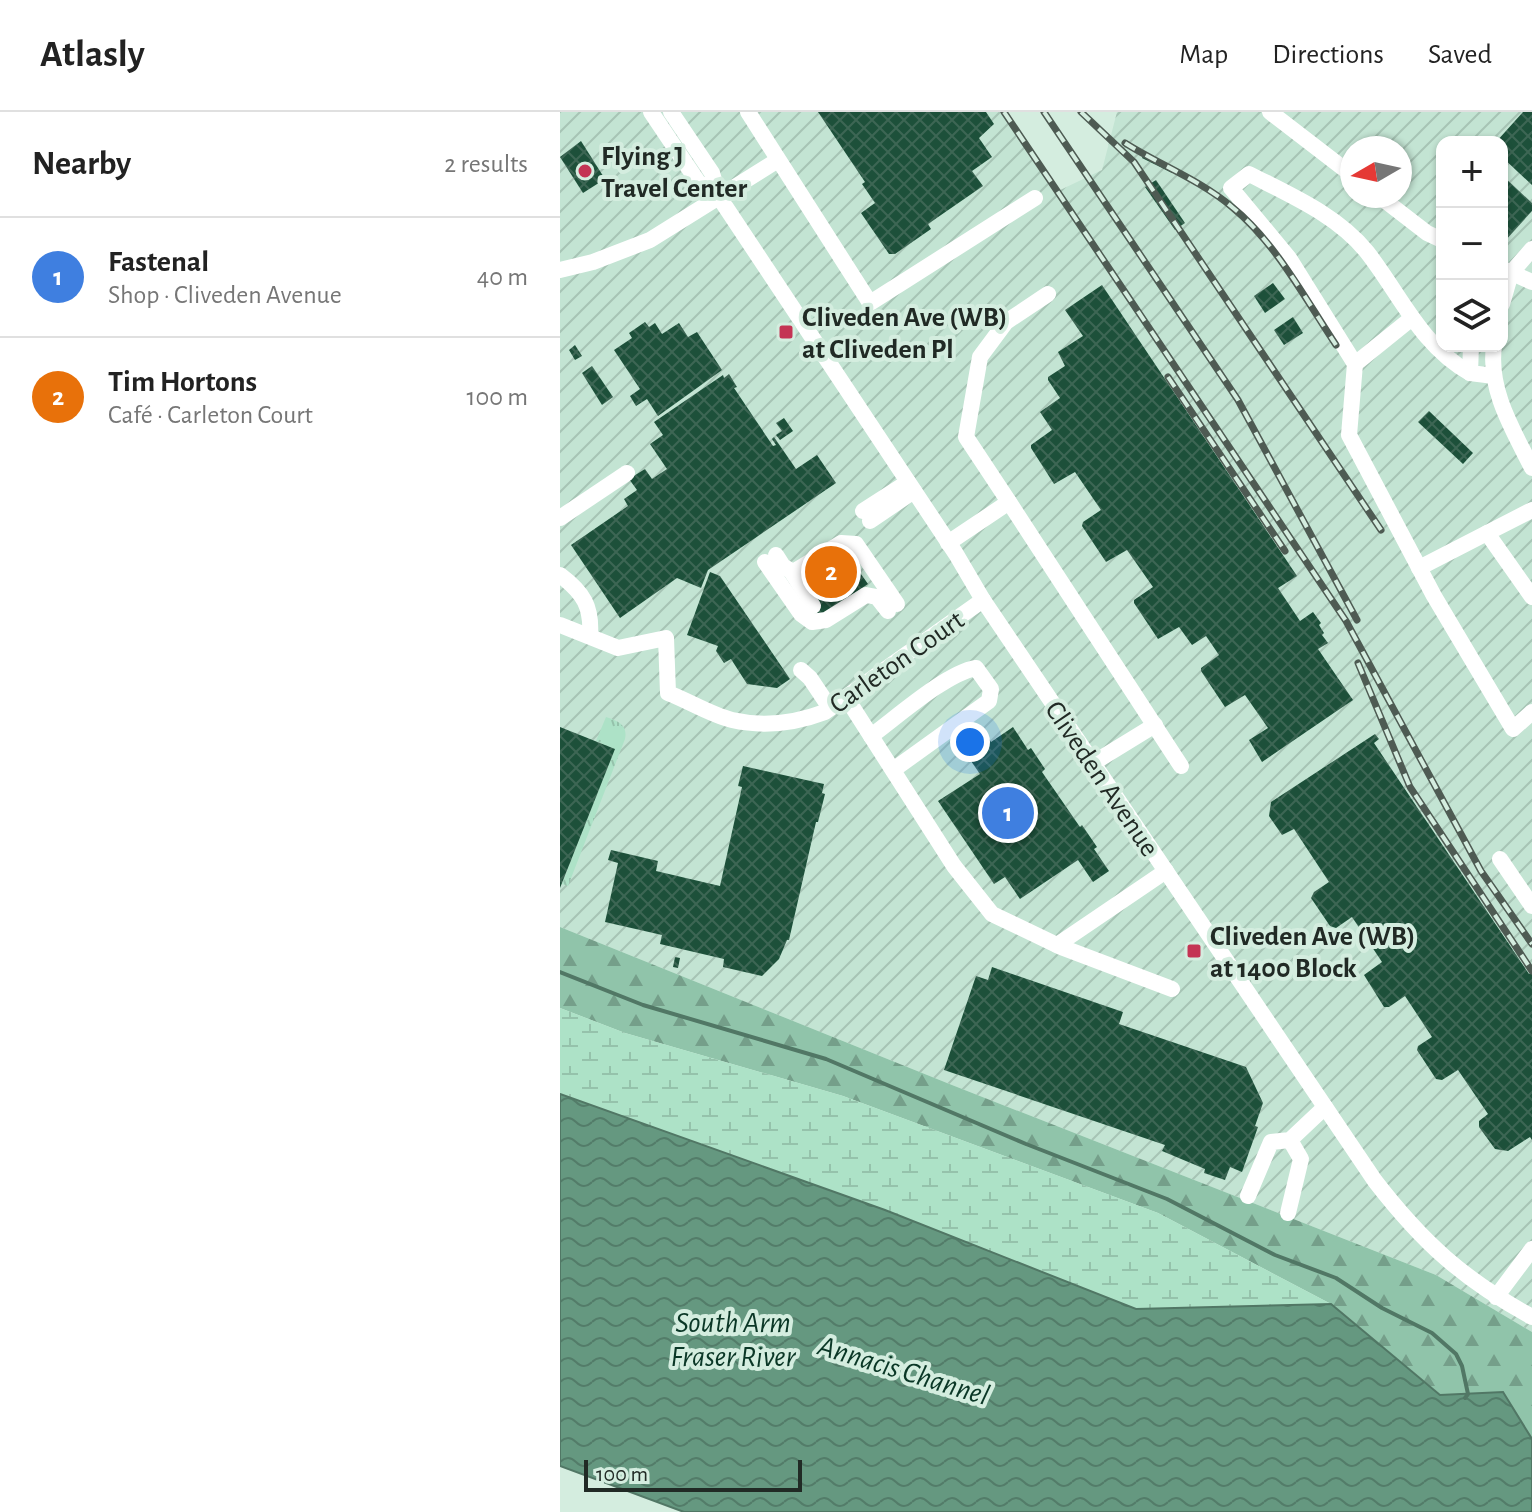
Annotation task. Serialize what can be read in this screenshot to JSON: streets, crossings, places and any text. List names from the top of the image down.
{
  "streets": {
    "street": ["Carleton Court", "Cliveden Avenue"]
  },
  "crossings": [
    ["Carleton Court", "Cliveden Avenue"]
  ],
  "water": ["South Arm Fraser River", "Annacis Channel"],
  "places": {
    "other": ["Flying J Travel Center"],
    "transit": ["Cliveden Ave (WB) at Cliveden Pl", "Cliveden Ave (WB) at 1400 Block"]
  },
  "scale_bar": "100 m",
  "north": "left",
  "page": {
    "header": "Atlasly",
    "nav": ["Map", "Directions", "Saved"],
    "heading": ["Nearby", "2 results"],
    "map_buttons": ["+", "−"],
    "list": [
      {
        "mark": "1",
        "name": "Fastenal",
        "note": "Shop · Cliveden Avenue",
        "value": "40 m"
      },
      {
        "mark": "2",
        "name": "Tim Hortons",
        "note": "Café · Carleton Court",
        "value": "100 m"
      }
    ],
    "pins": ["2", "1"],
    "scale": "100 m"
  }
}
